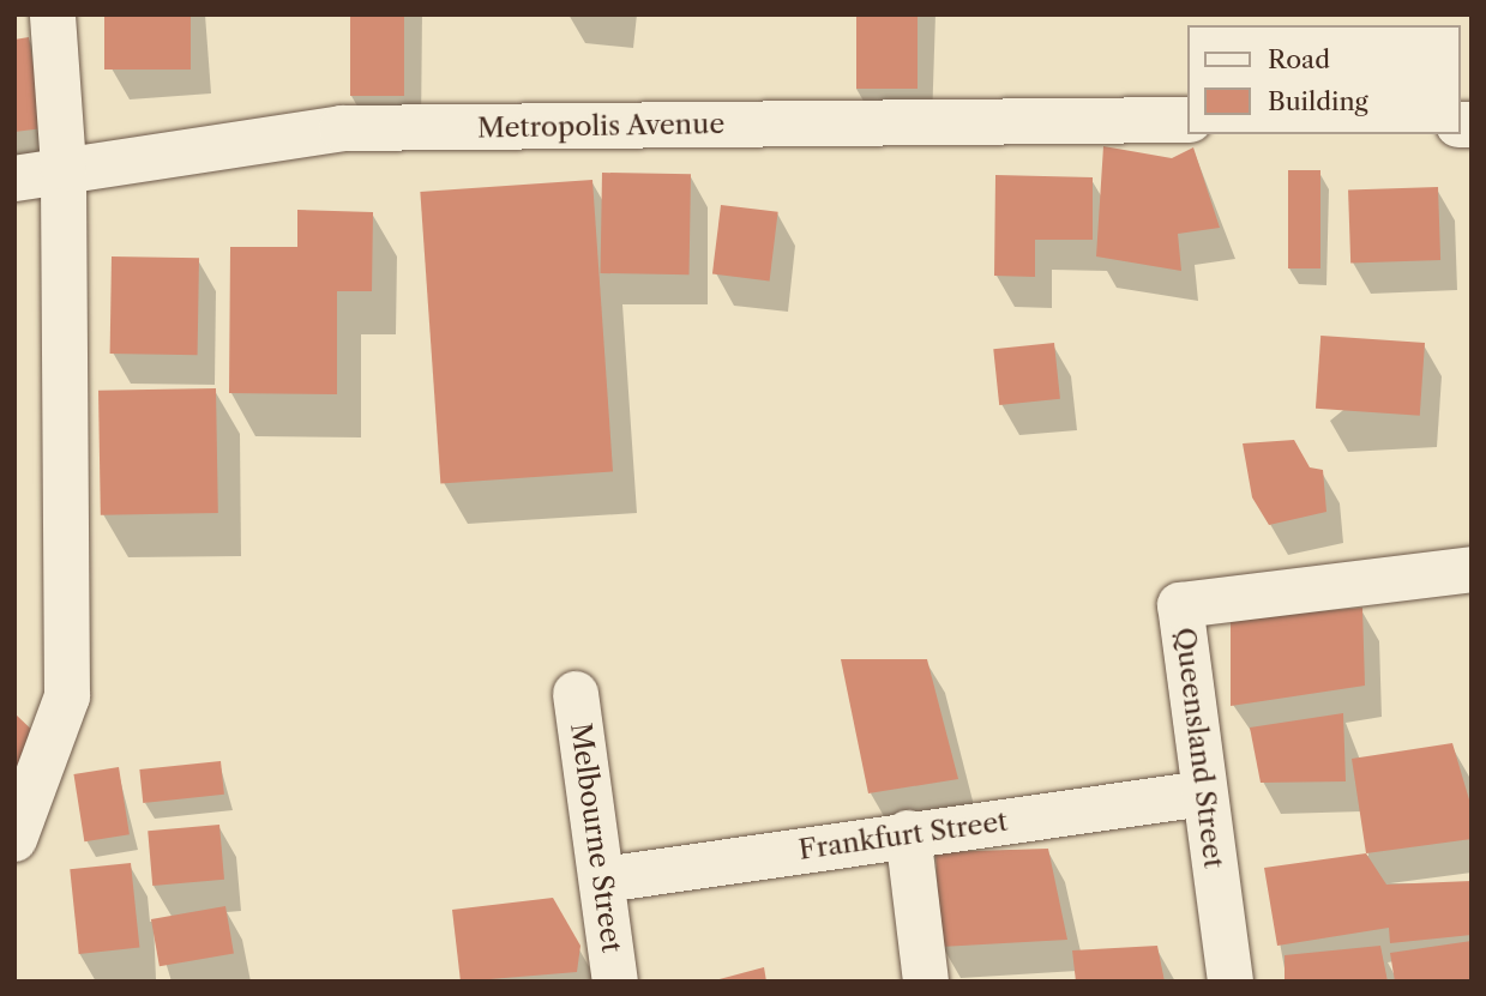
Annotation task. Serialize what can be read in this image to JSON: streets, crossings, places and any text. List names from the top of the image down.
{
  "streets": {
    "street": [
      "Metropolis Avenue",
      "Queensland Street",
      "Frankfurt Street",
      "Melbourne Street"
    ]
  },
  "crossings": [
    ["Queensland Street", "Frankfurt Street"],
    ["Frankfurt Street", "Melbourne Street"]
  ],
  "legend": ["Road", "Building"]
}
